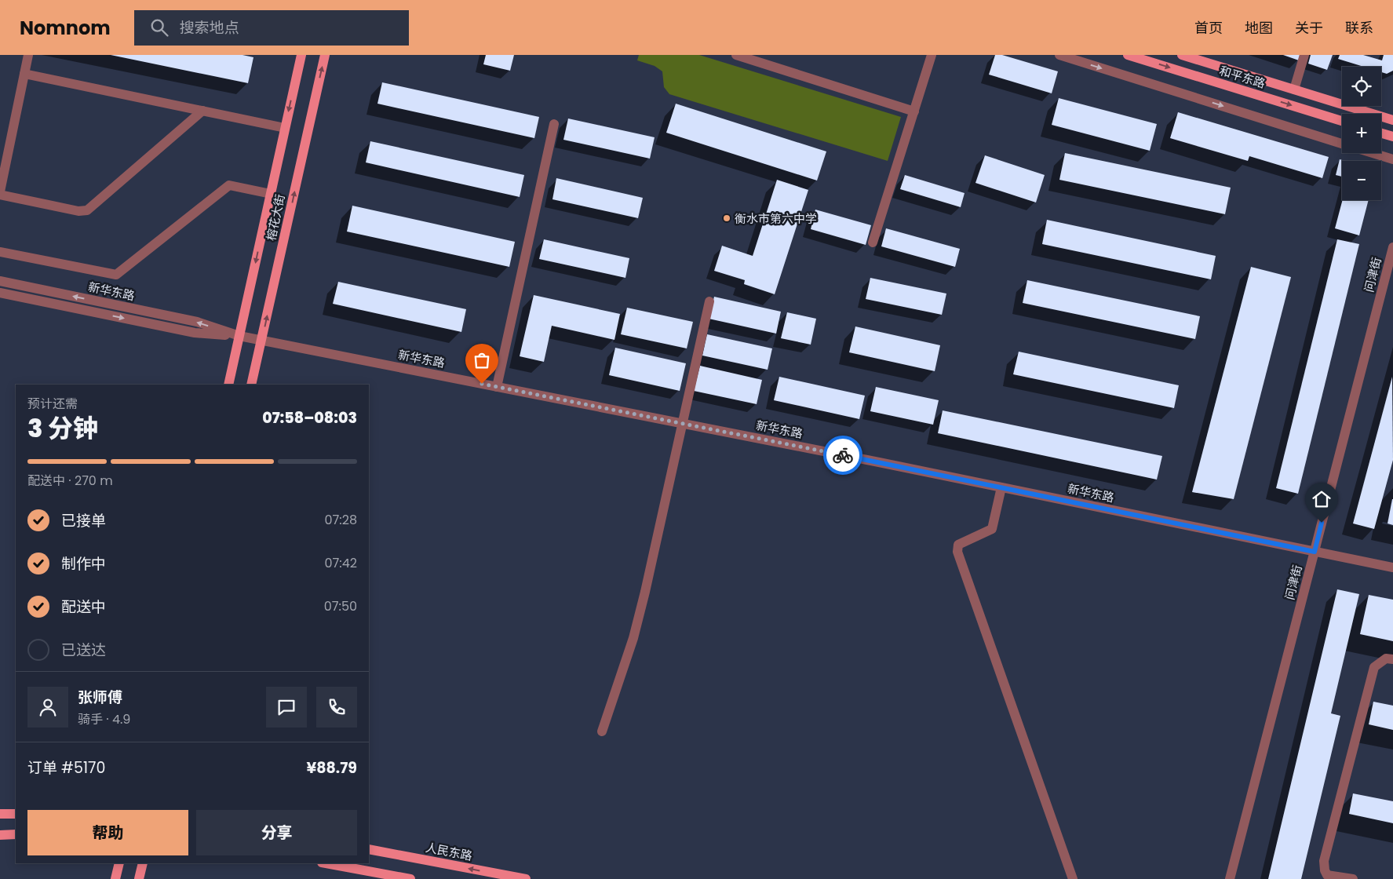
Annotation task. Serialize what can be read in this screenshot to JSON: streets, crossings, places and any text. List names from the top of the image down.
{
  "streets": {
    "main road": ["和平东路", "榕花大街", "人民东路"],
    "street": ["问津街", "新华东路"]
  },
  "crossings": [
    ["榕花大街", "新华东路"],
    ["问津街", "新华东路"]
  ],
  "one_way": ["人民东路"],
  "places": ["衡水市第六中学"],
  "page": {
    "header": "Nomnom",
    "search": "搜索地点",
    "nav": [
      "首页",
      "地图",
      "关于",
      "联系"
    ],
    "map_buttons": ["+", "−"],
    "heading": ["3 分钟", "预计还需", "07:58–08:03"],
    "panel": [
      "张师傅",
      "骑手 · 4.9",
      "订单 #5170",
      "¥88.79"
    ],
    "bar": "配送中 · 270 m",
    "list": [
      ["已接单", "07:28"],
      ["制作中", "07:42"],
      ["配送中", "07:50"],
      "已送达"
    ],
    "buttons": ["帮助", "分享"]
  }
}
